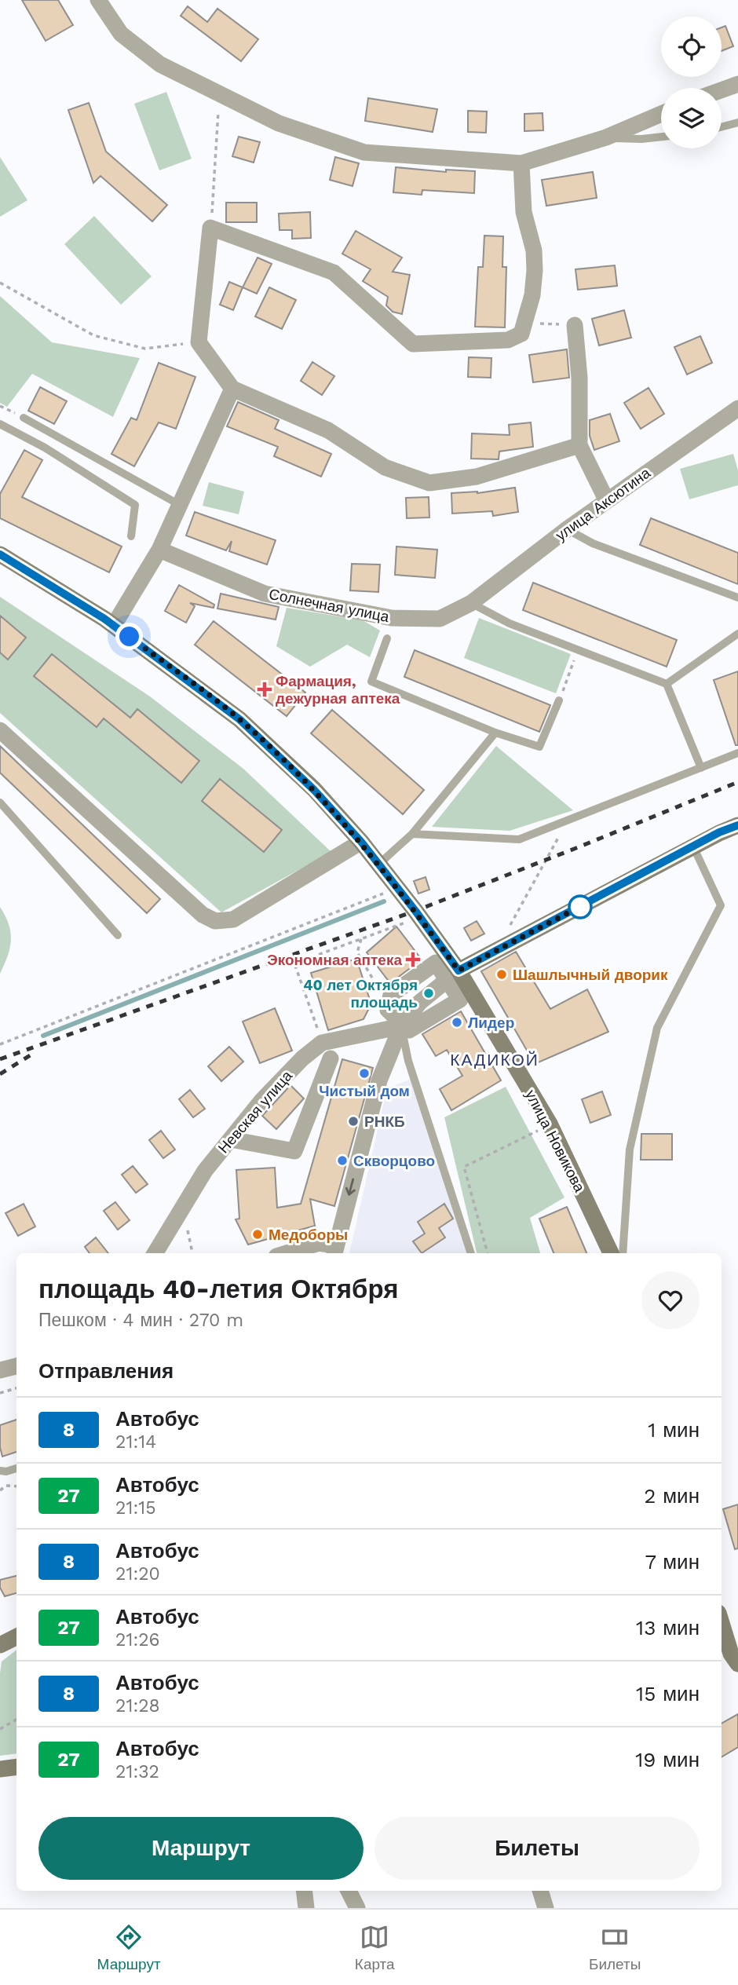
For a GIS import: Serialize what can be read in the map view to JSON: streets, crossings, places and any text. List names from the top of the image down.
{
  "streets": {
    "main road": ["улица Новикова"],
    "street": ["улица Аксютина", "Солнечная улица", "Невская улица"]
  },
  "crossings": [
    ["улица Аксютина", "Солнечная улица"]
  ],
  "districts": ["КАДИКОЙ"],
  "places": {
    "health": ["Фармация, дежурная аптека", "Экономная аптека"],
    "other": [
      "Шашлычный дворик",
      "40 лет Октября площадь",
      "Лидер",
      "Чистый дом",
      "РНКБ",
      "Скворцово",
      "Медоборы"
    ]
  },
  "lines": ["bus line 8"],
  "page": {
    "heading": [
      ["площадь 40-летия Октября", "Пешком · 4 мин · 270 m"],
      "Отправления"
    ],
    "list": [
      {
        "mark": "8",
        "name": "Автобус",
        "note": "21:14",
        "value": "1 мин"
      },
      {
        "mark": "27",
        "name": "Автобус",
        "note": "21:15",
        "value": "2 мин"
      },
      {
        "mark": "8",
        "name": "Автобус",
        "note": "21:20",
        "value": "7 мин"
      },
      {
        "mark": "27",
        "name": "Автобус",
        "note": "21:26",
        "value": "13 мин"
      },
      {
        "mark": "8",
        "name": "Автобус",
        "note": "21:28",
        "value": "15 мин"
      },
      {
        "mark": "27",
        "name": "Автобус",
        "note": "21:32",
        "value": "19 мин"
      }
    ],
    "buttons": ["Маршрут", "Билеты"],
    "tabs": ["Маршрут", "Карта", "Билеты"]
  }
}
